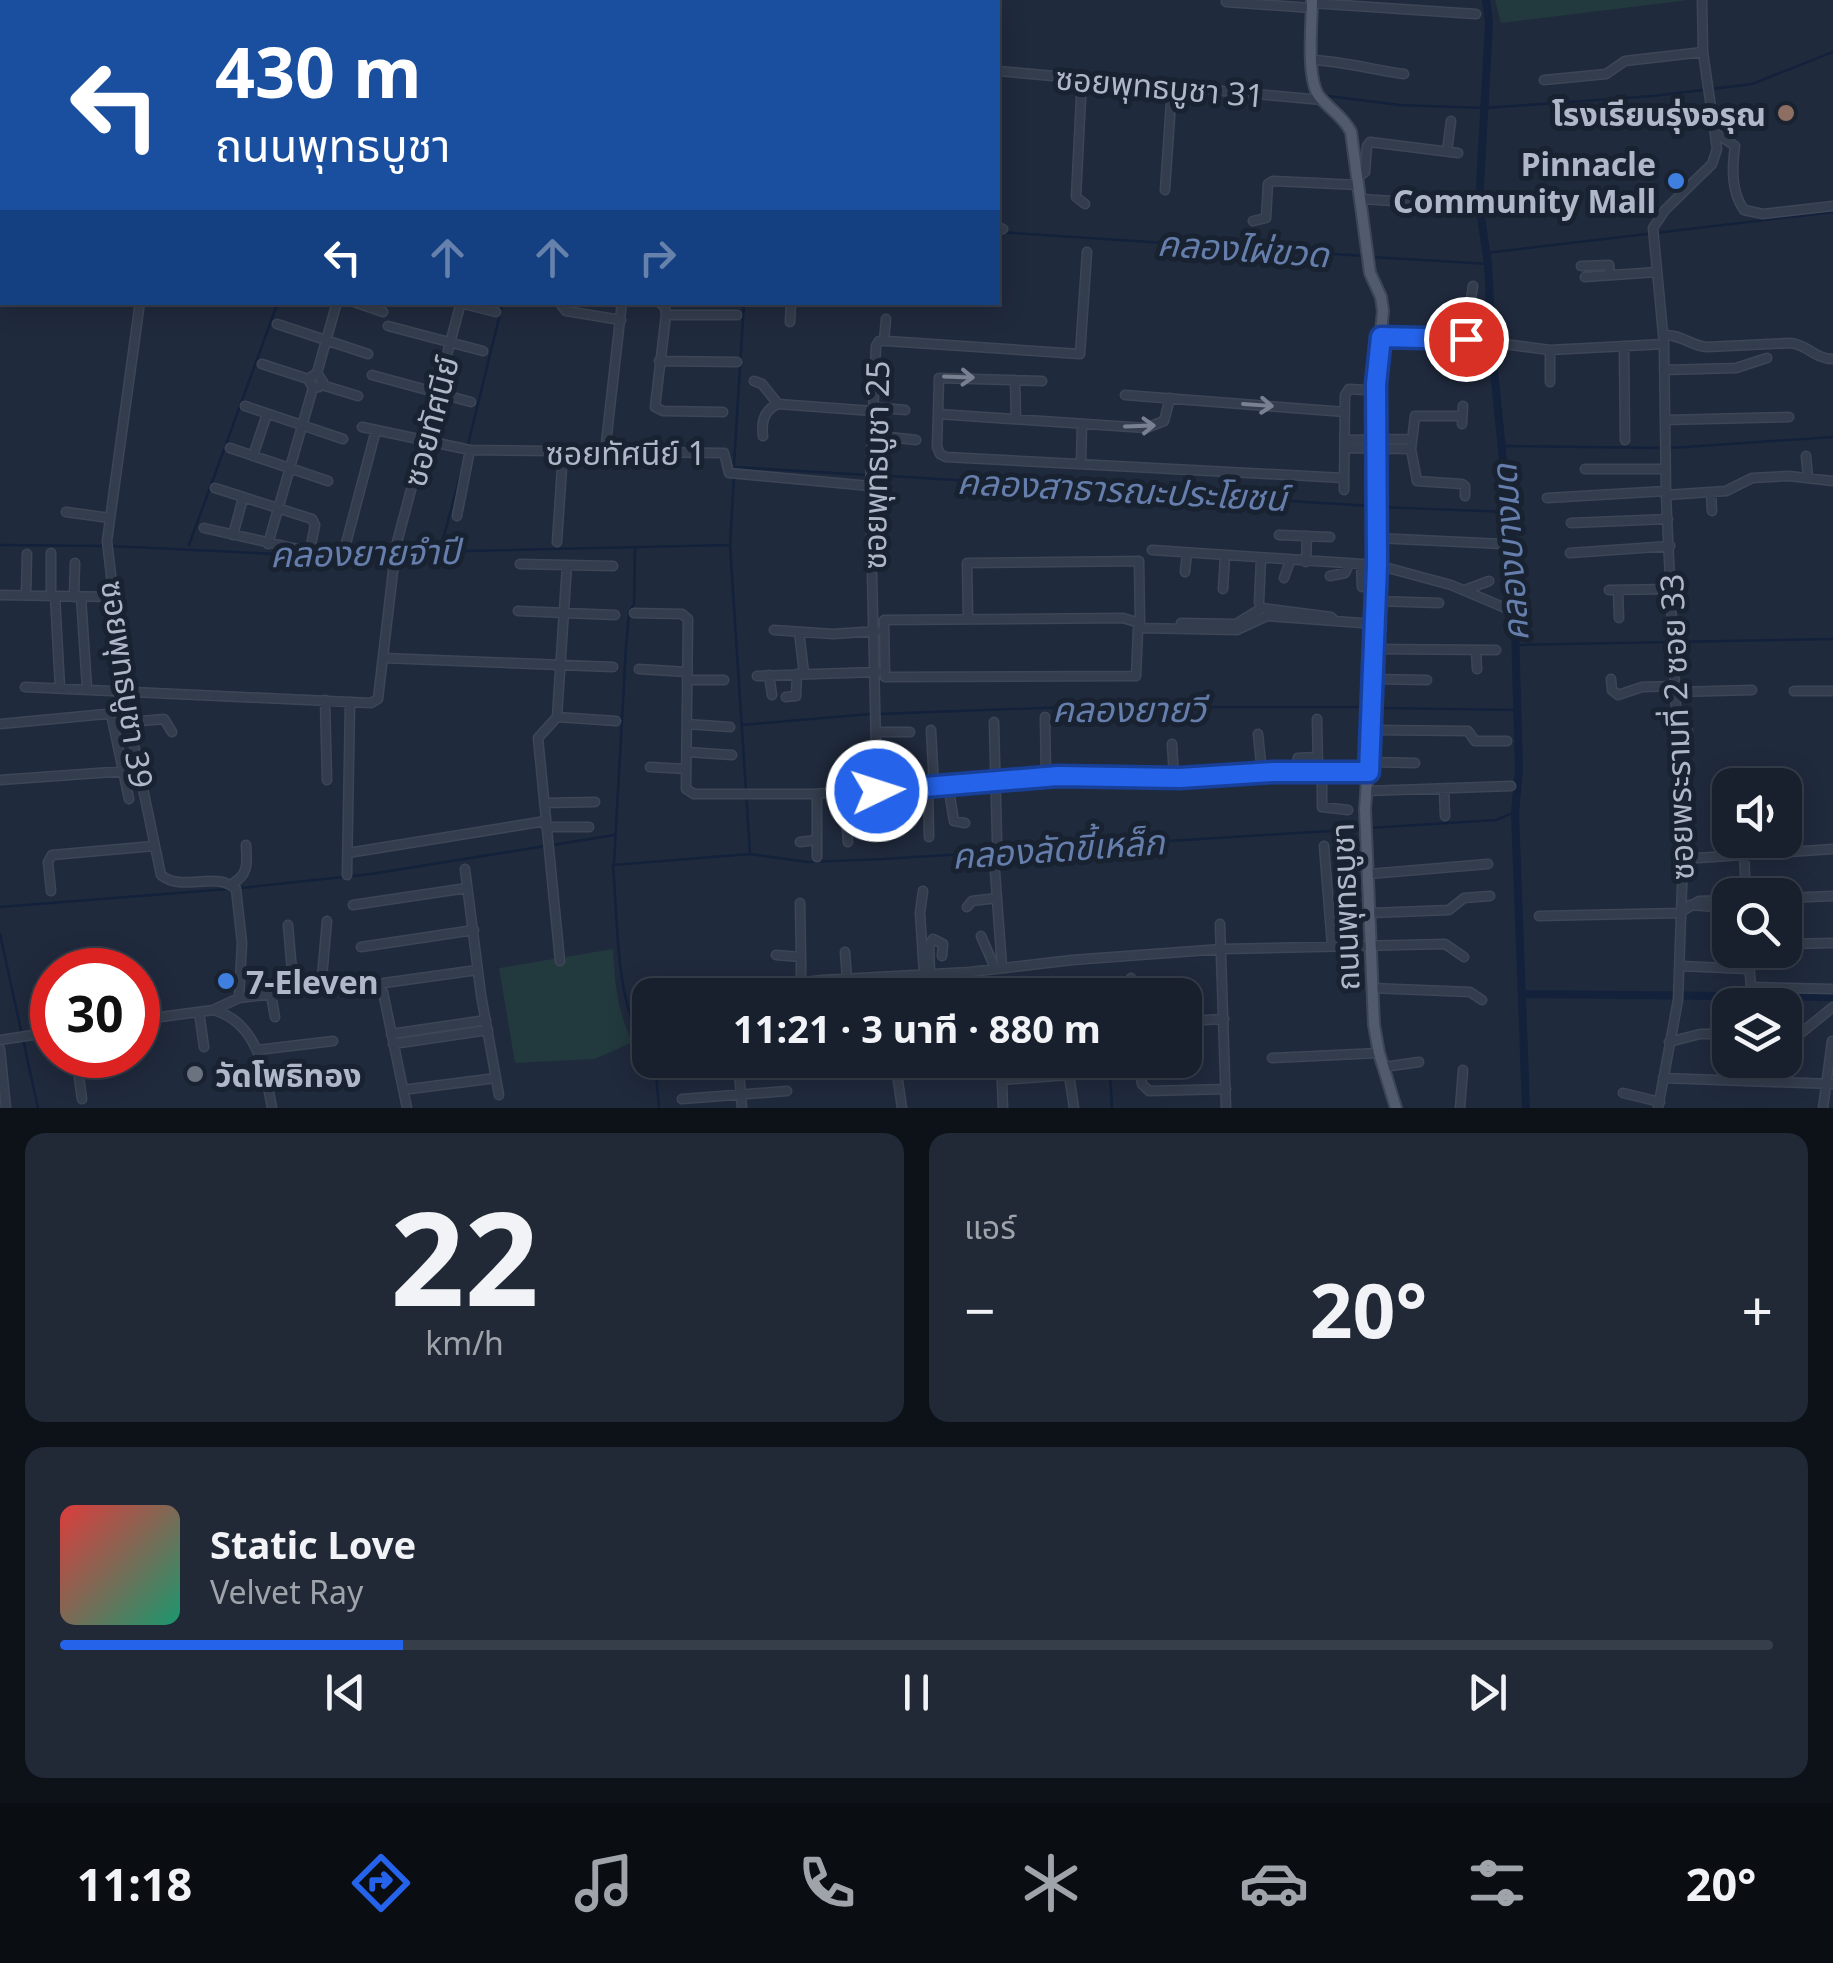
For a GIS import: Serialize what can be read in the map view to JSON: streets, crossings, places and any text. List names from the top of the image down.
{
  "streets": {
    "main road": ["ถนนพุทธบูชา"],
    "street": [
      "ซอยพุทธบูชา 31",
      "ซอยทัศนีย์",
      "ซอยทัศนีย์ 1",
      "ซอยพุทธบูชา 25",
      "ซอยพุทธบูชา 39",
      "ซอยพระรามที่ 2 ซอย 33"
    ]
  },
  "crossings": [
    ["ซอยพุทธบูชา 31", "ถนนพุทธบูชา"],
    ["ซอยทัศนีย์", "ซอยทัศนีย์ 1"],
    ["ซอยทัศนีย์ 1", "ซอยพุทธบูชา 25"]
  ],
  "water": [
    "คลองไผ่ขวด",
    "คลองสาธารณะประโยชน์",
    "คลองยายจำปี",
    "คลองบางมด",
    "คลองยายวี",
    "คลองลัดขี้เหล็ก"
  ],
  "places": [
    "โรงเรียนรุ่งอรุณ",
    "Pinnacle Community Mall",
    "7-Eleven",
    "วัดโพธิทอง"
  ],
  "page": {
    "turn": ["430 m", "ถนนพุทธบูชา"],
    "limit": "30",
    "trip": "11:21 · 3 นาที · 880 m",
    "tile": [
      ["22", "km/h"],
      "แอร์"
    ],
    "heat": ["−", "20°", "+"],
    "song": ["Static Love", "Velvet Ray"],
    "tabs": ["11:18", "20°"]
  }
}
